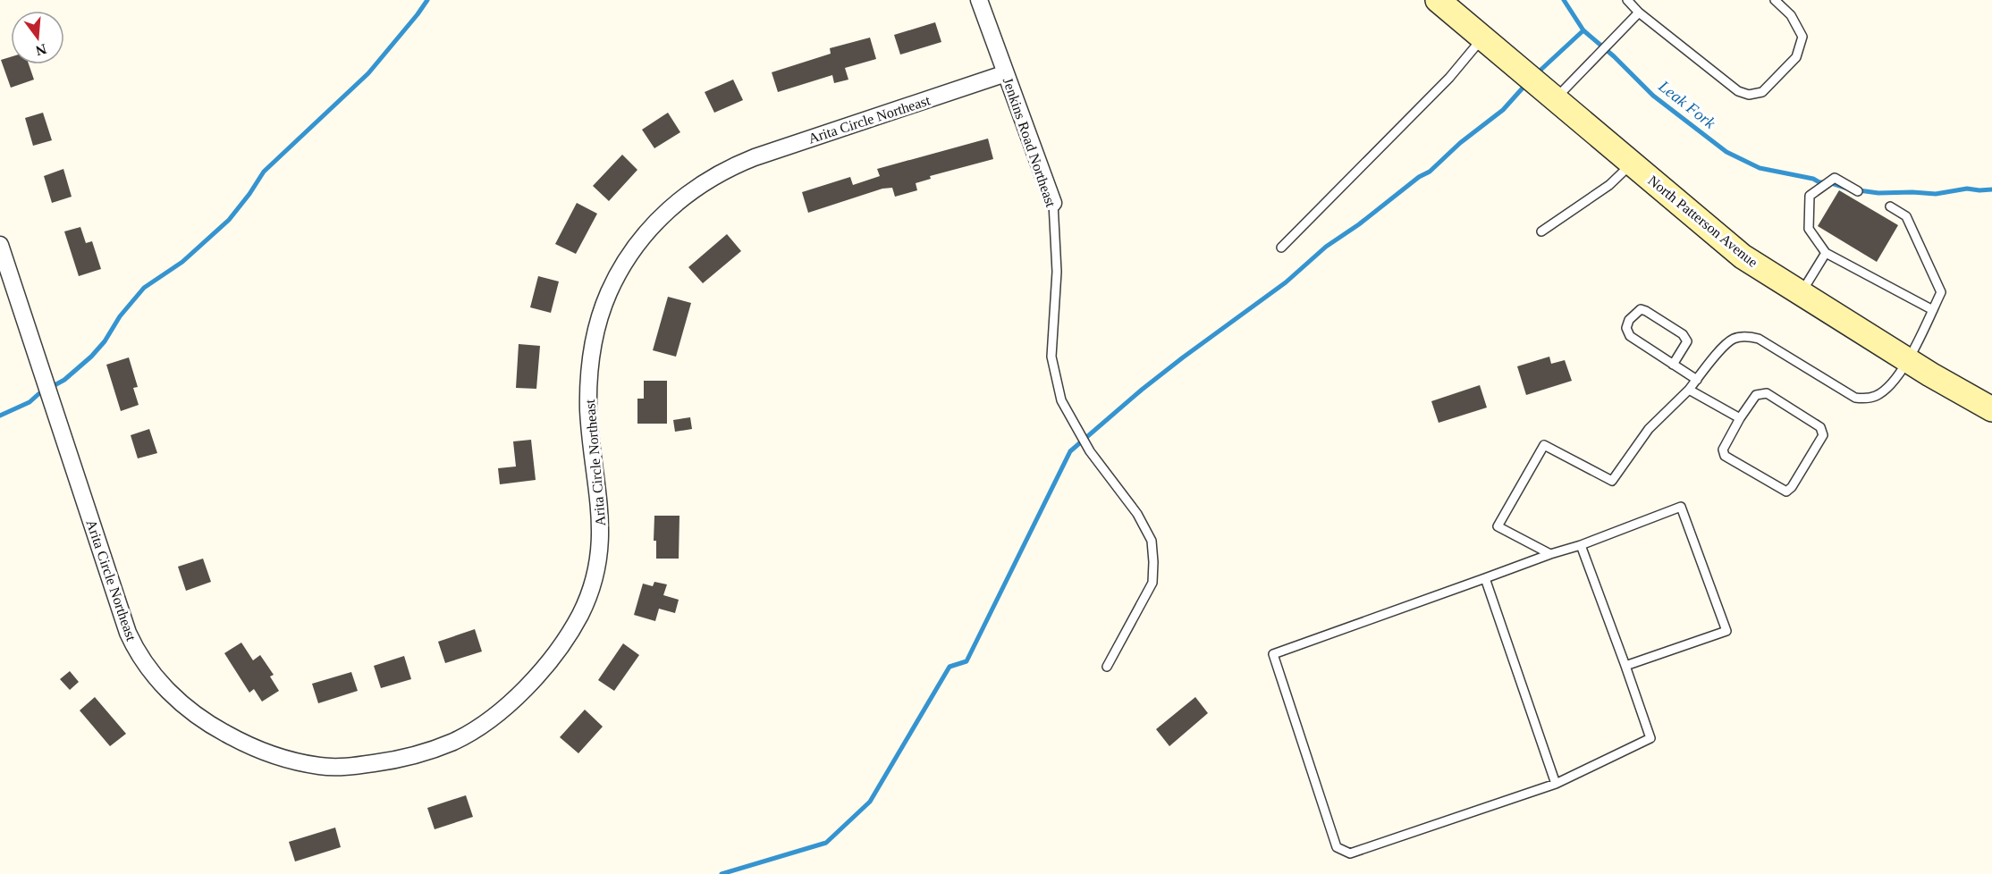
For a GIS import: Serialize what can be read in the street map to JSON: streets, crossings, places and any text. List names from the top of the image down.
{
  "streets": {
    "main road": ["North Patterson Avenue"],
    "street": ["Arita Circle Northeast", "Jenkins Road Northeast"]
  },
  "crossings": [
    ["Arita Circle Northeast", "Jenkins Road Northeast"]
  ],
  "water": ["Leak Fork"],
  "north": "bottom"
}
